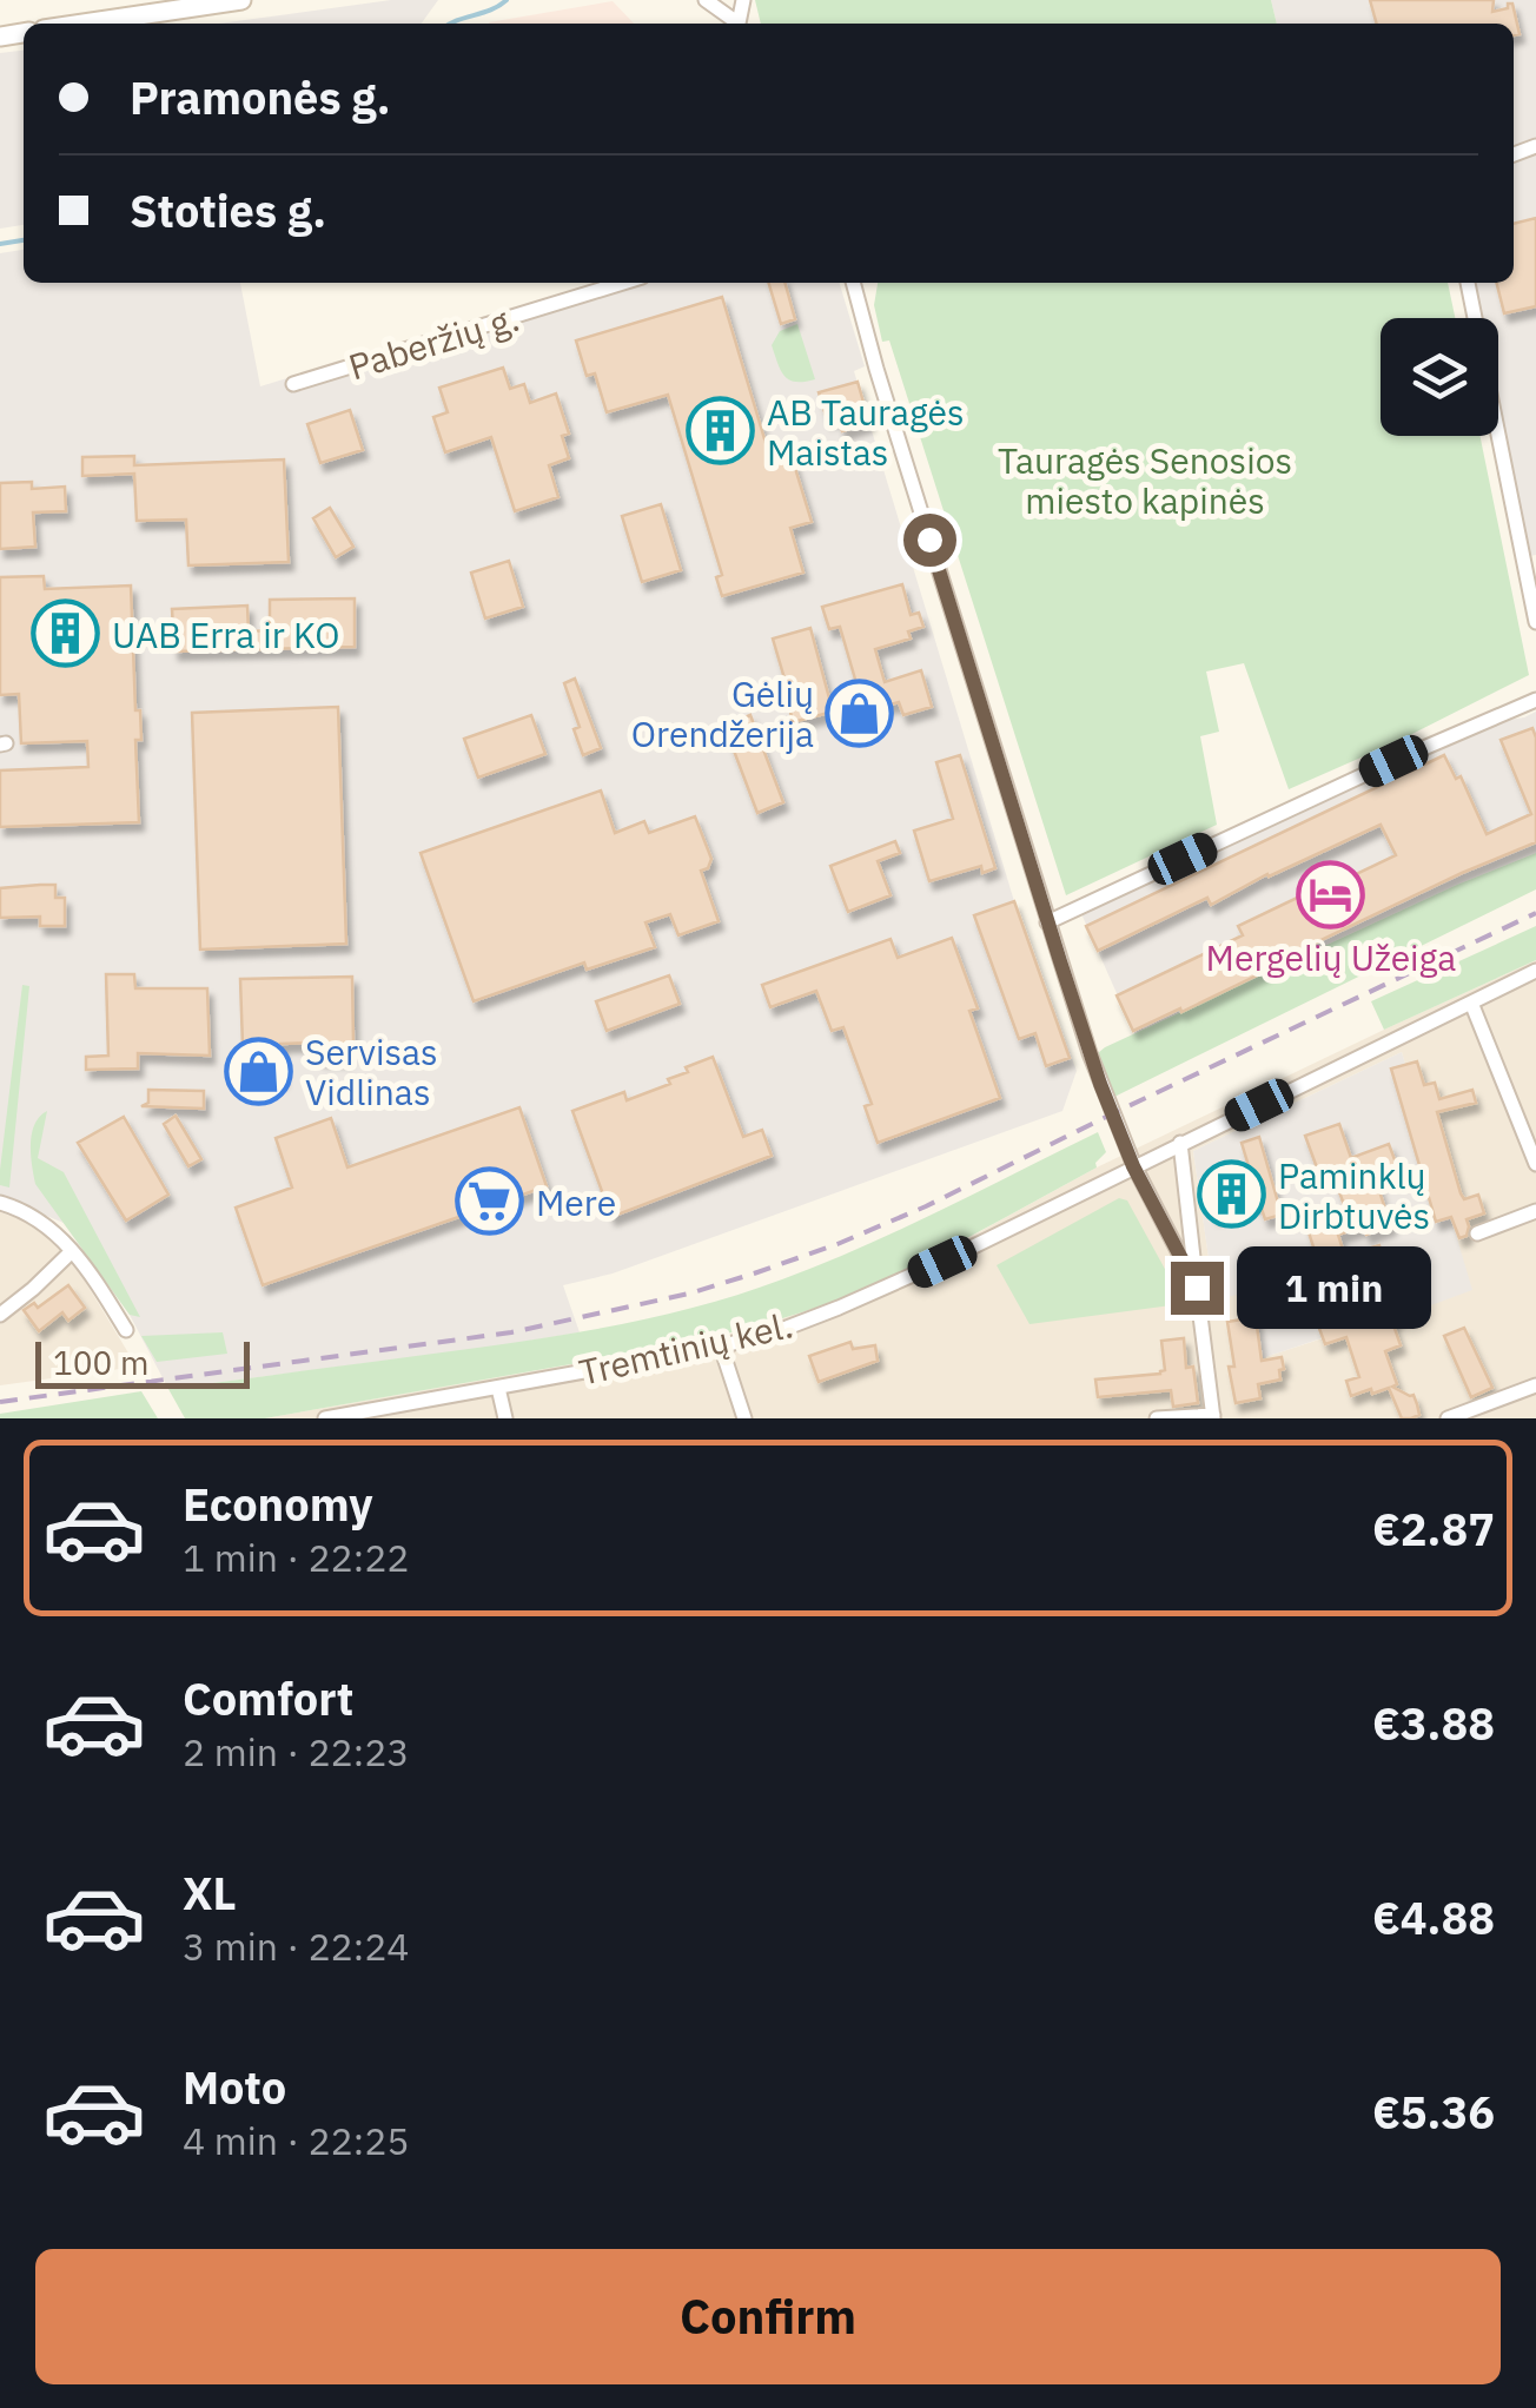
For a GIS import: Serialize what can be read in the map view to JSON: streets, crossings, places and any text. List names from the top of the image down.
{
  "streets": {
    "street": ["Paberžių g.", "Tremtinių kel."]
  },
  "parks": ["Tauragės Senosios miesto kapinės"],
  "places": {
    "building": ["AB Tauragės Maistas", "UAB Erra ir KO", "Paminklų Dirbtuvės"],
    "shop": ["Gėlių Orendžerija", "Servisas Vidlinas"],
    "hotel": ["Mergelių Užeiga"],
    "supermarket": ["Mere"]
  },
  "scale_bar": "100 m",
  "page": {
    "banner": ["Pramonės g.", "Stoties g."],
    "bubble": "1 min",
    "scale": "100 m",
    "list": [
      {
        "name": "Economy",
        "note": "1 min · 22:22",
        "value": "€2.87"
      },
      {
        "name": "Comfort",
        "note": "2 min · 22:23",
        "value": "€3.88"
      },
      {
        "name": "XL",
        "note": "3 min · 22:24",
        "value": "€4.88"
      },
      {
        "name": "Moto",
        "note": "4 min · 22:25",
        "value": "€5.36"
      }
    ],
    "buttons": "Confirm"
  }
}
